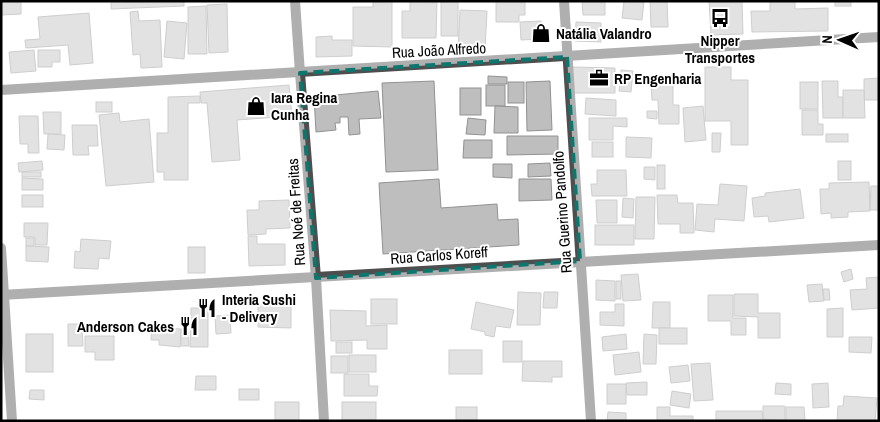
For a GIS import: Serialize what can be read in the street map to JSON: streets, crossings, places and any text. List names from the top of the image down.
{
  "streets": {
    "street": [
      "Rua João Alfredo",
      "Rua Noé de Freitas",
      "Rua Guerino Pandolfo",
      "Rua Carlos Koreff"
    ]
  },
  "crossings": [
    ["Rua João Alfredo", "Rua Noé de Freitas"],
    ["Rua João Alfredo", "Rua Guerino Pandolfo"],
    ["Rua Noé de Freitas", "Rua Carlos Koreff"],
    ["Rua Guerino Pandolfo", "Rua Carlos Koreff"]
  ],
  "places": {
    "bus stop": ["Nipper Transportes"],
    "shop": ["Natália Valandro", "Iara Regina Cunha"],
    "office": ["RP Engenharia"],
    "restaurant": ["Interia Sushi - Delivery", "Anderson Cakes"]
  },
  "north": "left"
}
